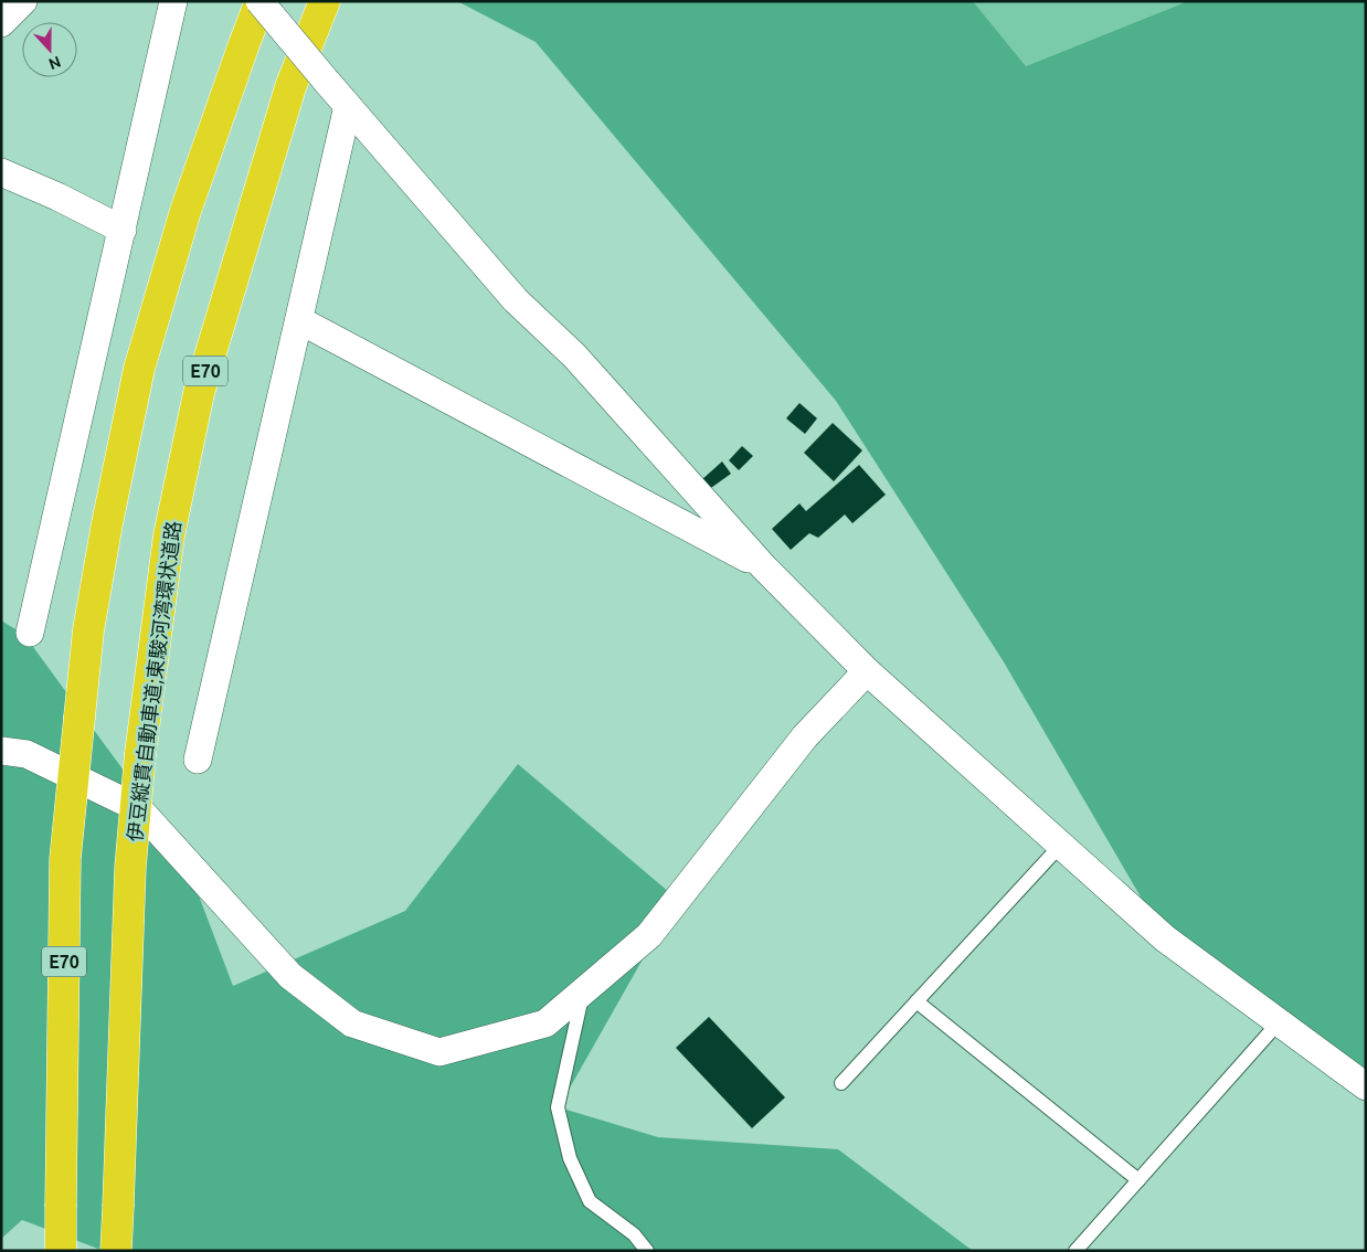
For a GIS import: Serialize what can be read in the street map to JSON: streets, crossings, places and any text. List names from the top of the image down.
{
  "streets": {
    "highway": ["E70", "伊豆縦貫自動車道;東駿河湾環状道路"]
  },
  "north": "bottom"
}
